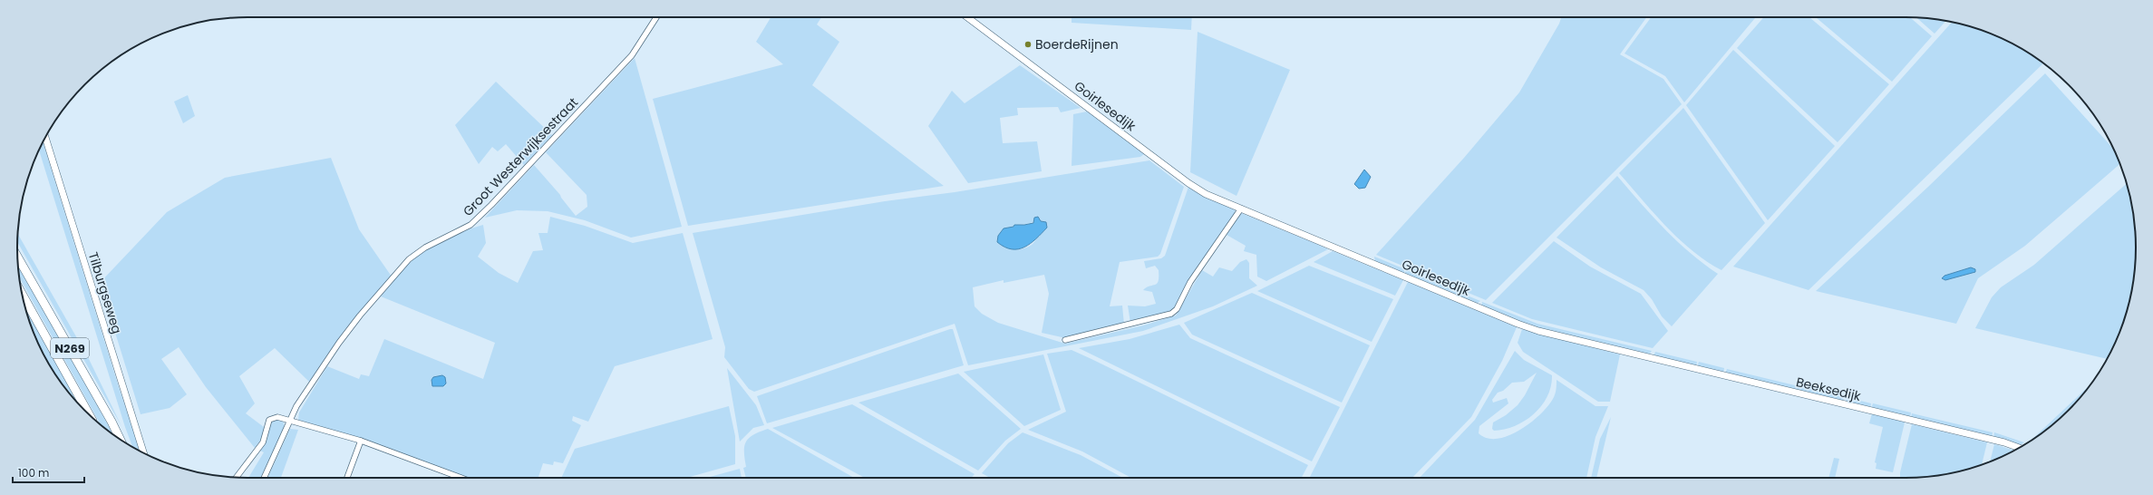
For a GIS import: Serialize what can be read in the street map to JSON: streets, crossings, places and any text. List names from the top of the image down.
{
  "streets": {
    "highway": ["N269"],
    "street": [
      "Goirlesedijk",
      "Groot Westerwijksestraat",
      "Tilburgseweg",
      "Beeksedijk"
    ]
  },
  "crossings": [
    ["Goirlesedijk", "Beeksedijk"]
  ],
  "places": ["BoerdeRijnen"],
  "scale_bar": "100 m"
}
